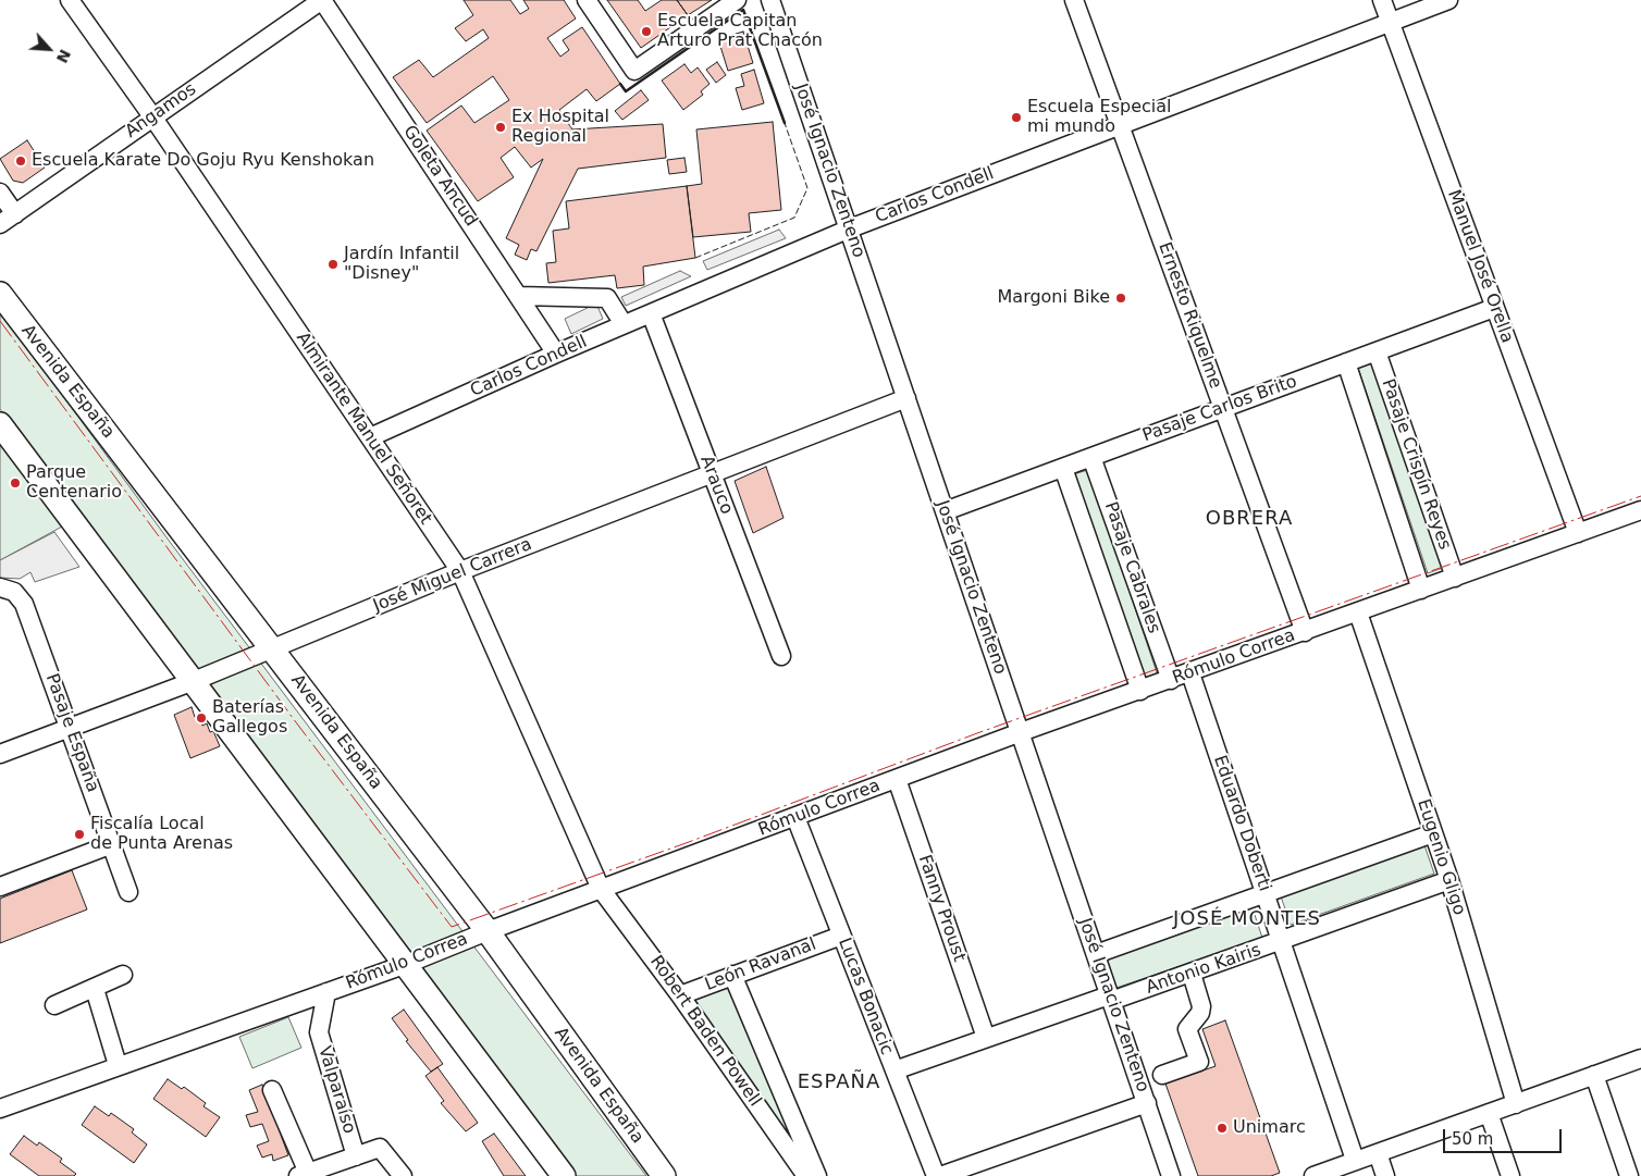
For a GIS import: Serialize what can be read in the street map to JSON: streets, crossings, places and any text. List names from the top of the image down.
{
  "streets": {
    "main road": ["Avenida España"],
    "street": [
      "Angamos",
      "José Ignacio Zenteno",
      "Goleta Ancud",
      "Carlos Condell",
      "Manuel José Orella",
      "Ernesto Riquelme",
      "Pasaje Carlos Brito",
      "Almirante Manuel Señoret",
      "Pasaje Crispín Reyes",
      "Arauco",
      "Pasaje Cabrales",
      "José Miguel Carrera",
      "Rómulo Correa",
      "Pasaje España",
      "Eduardo Doberti",
      "Eugenio Gligo",
      "Fanny Proust",
      "León Ravanal",
      "Antonio Kairis",
      "Lucas Bonacic",
      "Robert Baden Powell",
      "Valparaíso"
    ]
  },
  "crossings": [
    ["Angamos", "Goleta Ancud"],
    ["Angamos", "Almirante Manuel Señoret"],
    ["José Ignacio Zenteno", "Carlos Condell"],
    ["José Ignacio Zenteno", "Pasaje Carlos Brito"],
    ["José Ignacio Zenteno", "José Miguel Carrera"],
    ["José Ignacio Zenteno", "Rómulo Correa"],
    ["José Ignacio Zenteno", "Antonio Kairis"],
    ["Goleta Ancud", "Carlos Condell"],
    ["Carlos Condell", "Manuel José Orella"],
    ["Carlos Condell", "Ernesto Riquelme"],
    ["Carlos Condell", "Almirante Manuel Señoret"],
    ["Carlos Condell", "Arauco"],
    ["Manuel José Orella", "Pasaje Carlos Brito"],
    ["Manuel José Orella", "Rómulo Correa"],
    ["Ernesto Riquelme", "Pasaje Carlos Brito"],
    ["Ernesto Riquelme", "Rómulo Correa"],
    ["Avenida España", "José Miguel Carrera"],
    ["Avenida España", "Rómulo Correa"],
    ["Pasaje Carlos Brito", "Pasaje Crispín Reyes"],
    ["Pasaje Carlos Brito", "Pasaje Cabrales"],
    ["Almirante Manuel Señoret", "José Miguel Carrera"],
    ["Almirante Manuel Señoret", "Rómulo Correa"],
    ["Almirante Manuel Señoret", "Robert Baden Powell"],
    ["Pasaje Crispín Reyes", "Rómulo Correa"],
    ["Arauco", "José Miguel Carrera"],
    ["Pasaje Cabrales", "Rómulo Correa"],
    ["José Miguel Carrera", "Pasaje España"],
    ["Rómulo Correa", "Eduardo Doberti"],
    ["Rómulo Correa", "Eugenio Gligo"],
    ["Rómulo Correa", "Fanny Proust"],
    ["Rómulo Correa", "Lucas Bonacic"],
    ["Rómulo Correa", "Robert Baden Powell"],
    ["Rómulo Correa", "Valparaíso"],
    ["Eduardo Doberti", "Antonio Kairis"],
    ["Eugenio Gligo", "Antonio Kairis"],
    ["Fanny Proust", "Antonio Kairis"],
    ["León Ravanal", "Lucas Bonacic"],
    ["León Ravanal", "Robert Baden Powell"],
    ["Antonio Kairis", "Lucas Bonacic"]
  ],
  "districts": ["OBRERA", "JOSÉ MONTES", "ESPAÑA"],
  "places": [
    "Escuela Capitan Arturo Prat Chacón",
    "Escuela Especial mi mundo",
    "Ex Hospital Regional",
    "Escuela Karate Do Goju Ryu Kenshokan",
    "Jardín Infantil \"Disney\"",
    "Margoni Bike",
    "Parque Centenario",
    "Baterías Gallegos",
    "Fiscalía Local de Punta Arenas",
    "Unimarc"
  ],
  "scale_bar": "50 m",
  "north": "bottom right"
}
